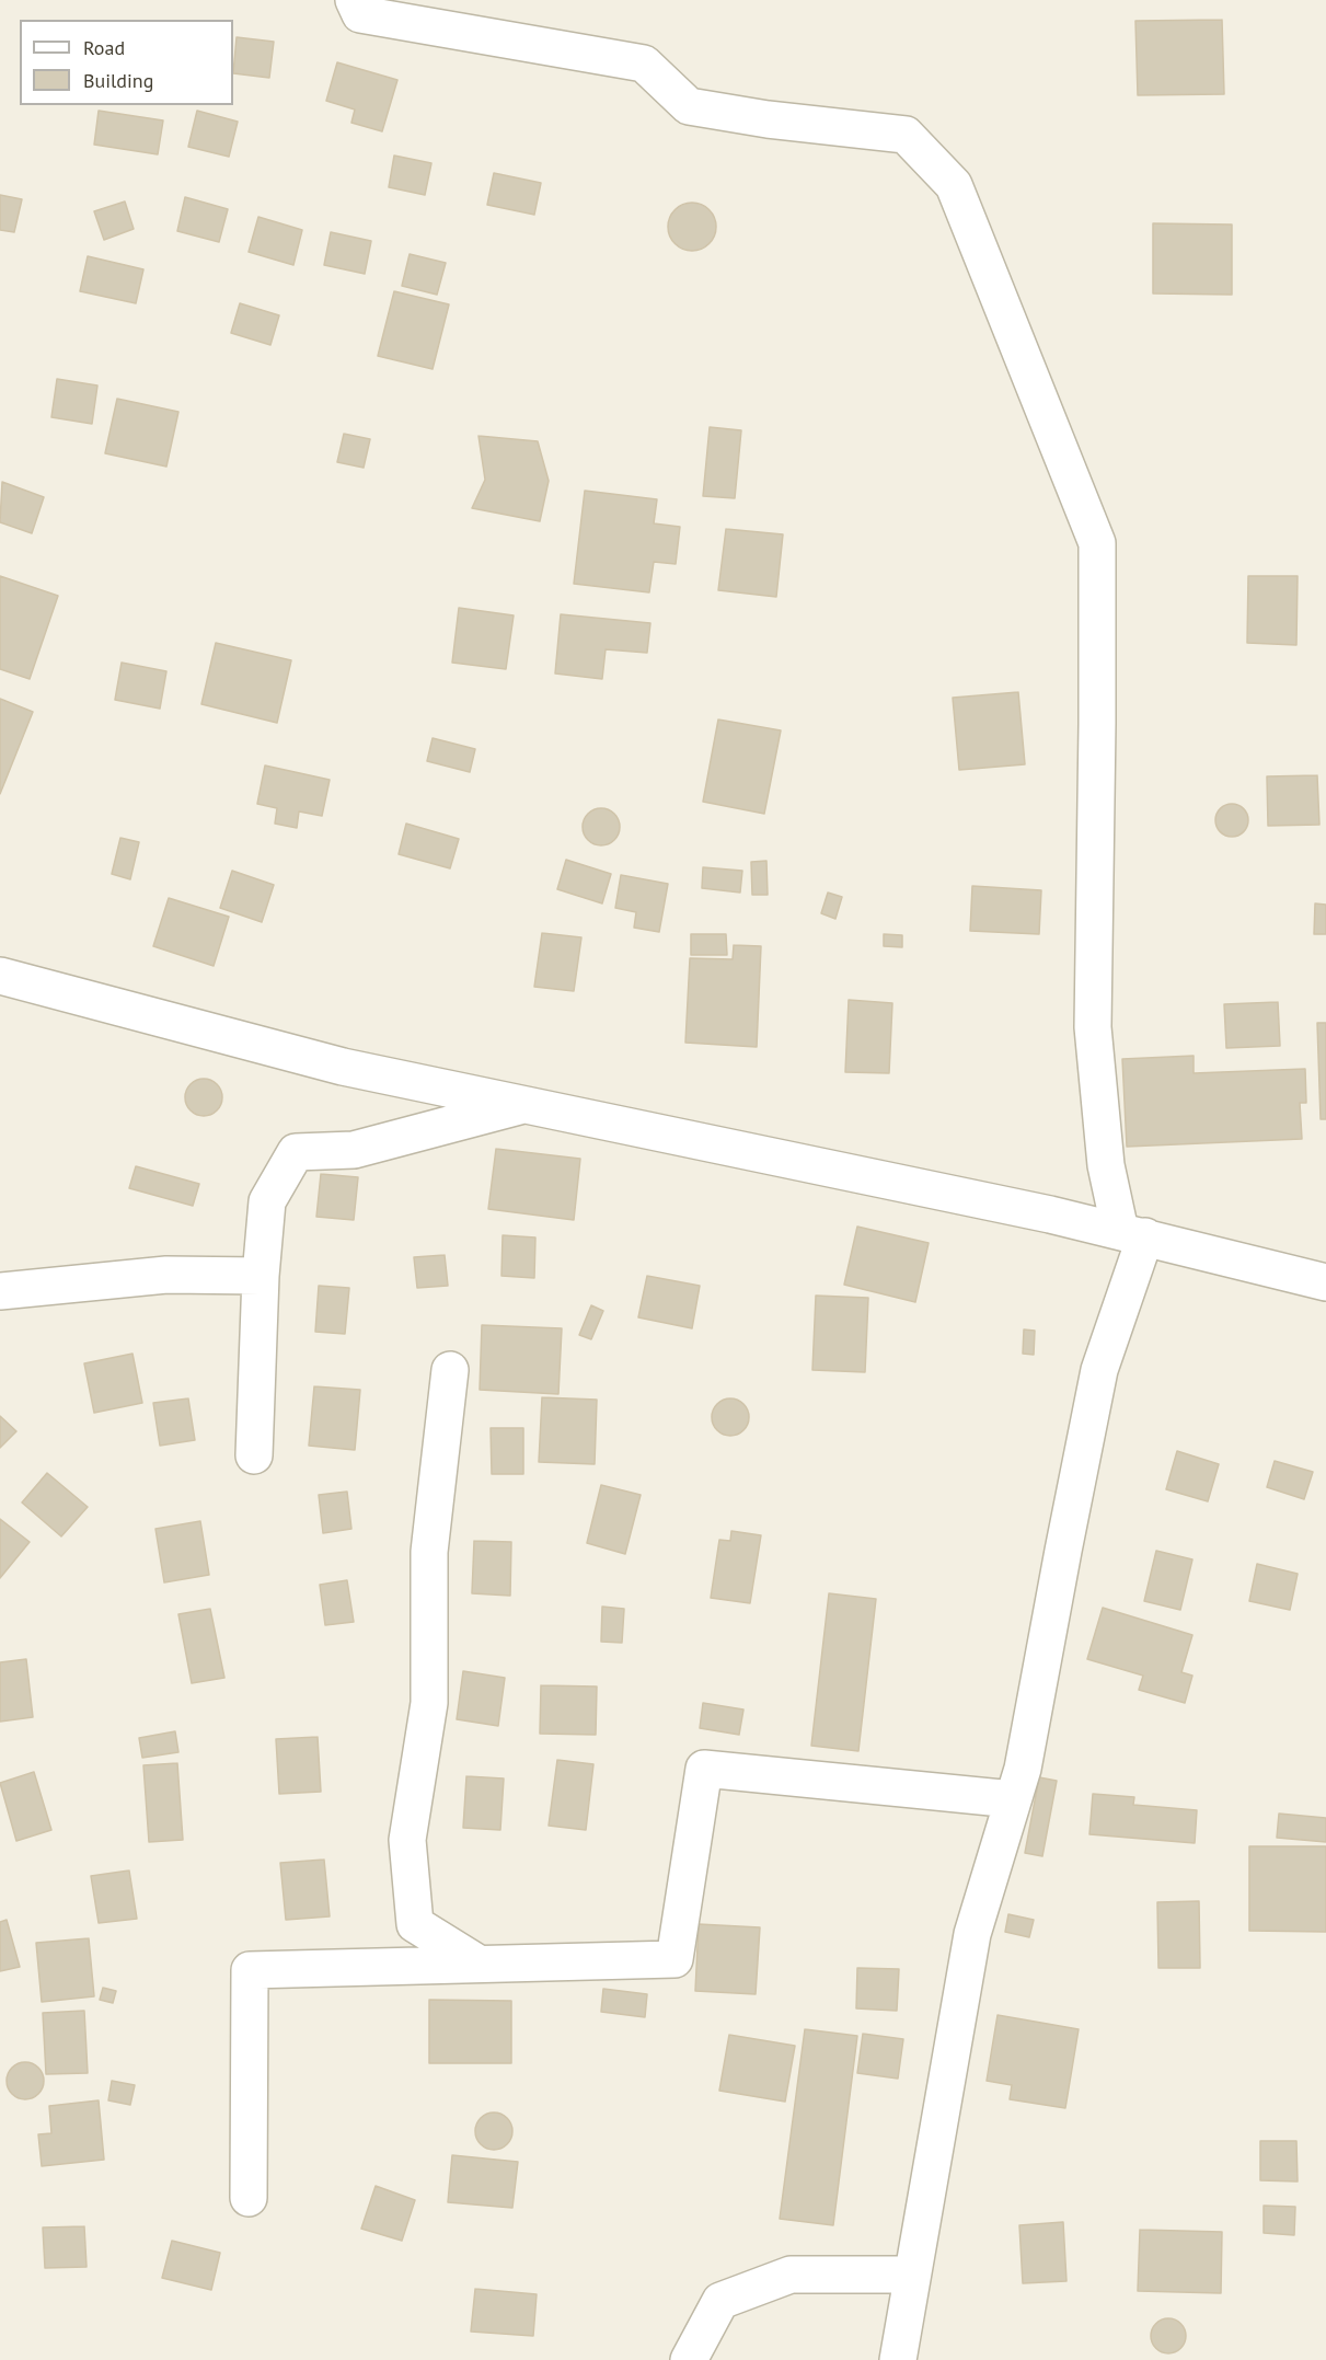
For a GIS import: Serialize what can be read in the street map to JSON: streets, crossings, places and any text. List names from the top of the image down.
{
  "legend": ["Road", "Building"]
}
